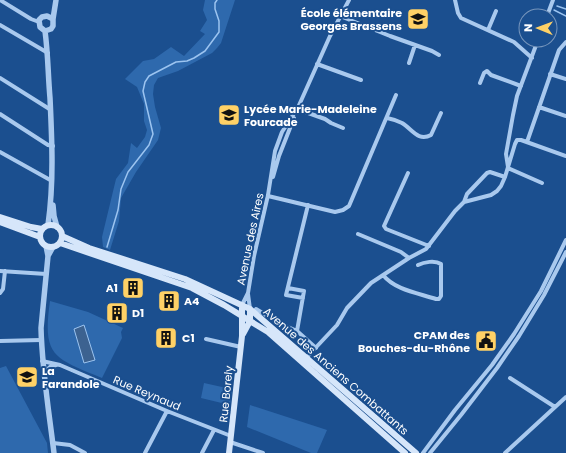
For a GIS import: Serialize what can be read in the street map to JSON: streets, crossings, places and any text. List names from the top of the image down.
{
  "streets": {
    "main road": ["Avenue des Anciens Combattants", "Rue Borely"],
    "street": ["Avenue des Aires", "Rue Reynaud"]
  },
  "crossings": [
    ["Avenue des Aires", "Avenue des Anciens Combattants"],
    ["Avenue des Aires", "Rue Borely"],
    ["Avenue des Anciens Combattants", "Rue Borely"],
    ["Rue Reynaud", "Rue Borely"]
  ],
  "places": {
    "school or university": ["École élémentaire Georges Brassens", "Lycée Marie-Madeleine Fourcade", "La Farandole"],
    "building": [
      "A1",
      "A4",
      "D1",
      "C1"
    ],
    "public building": ["CPAM des Bouches-du-Rhône"]
  },
  "north": "left"
}
